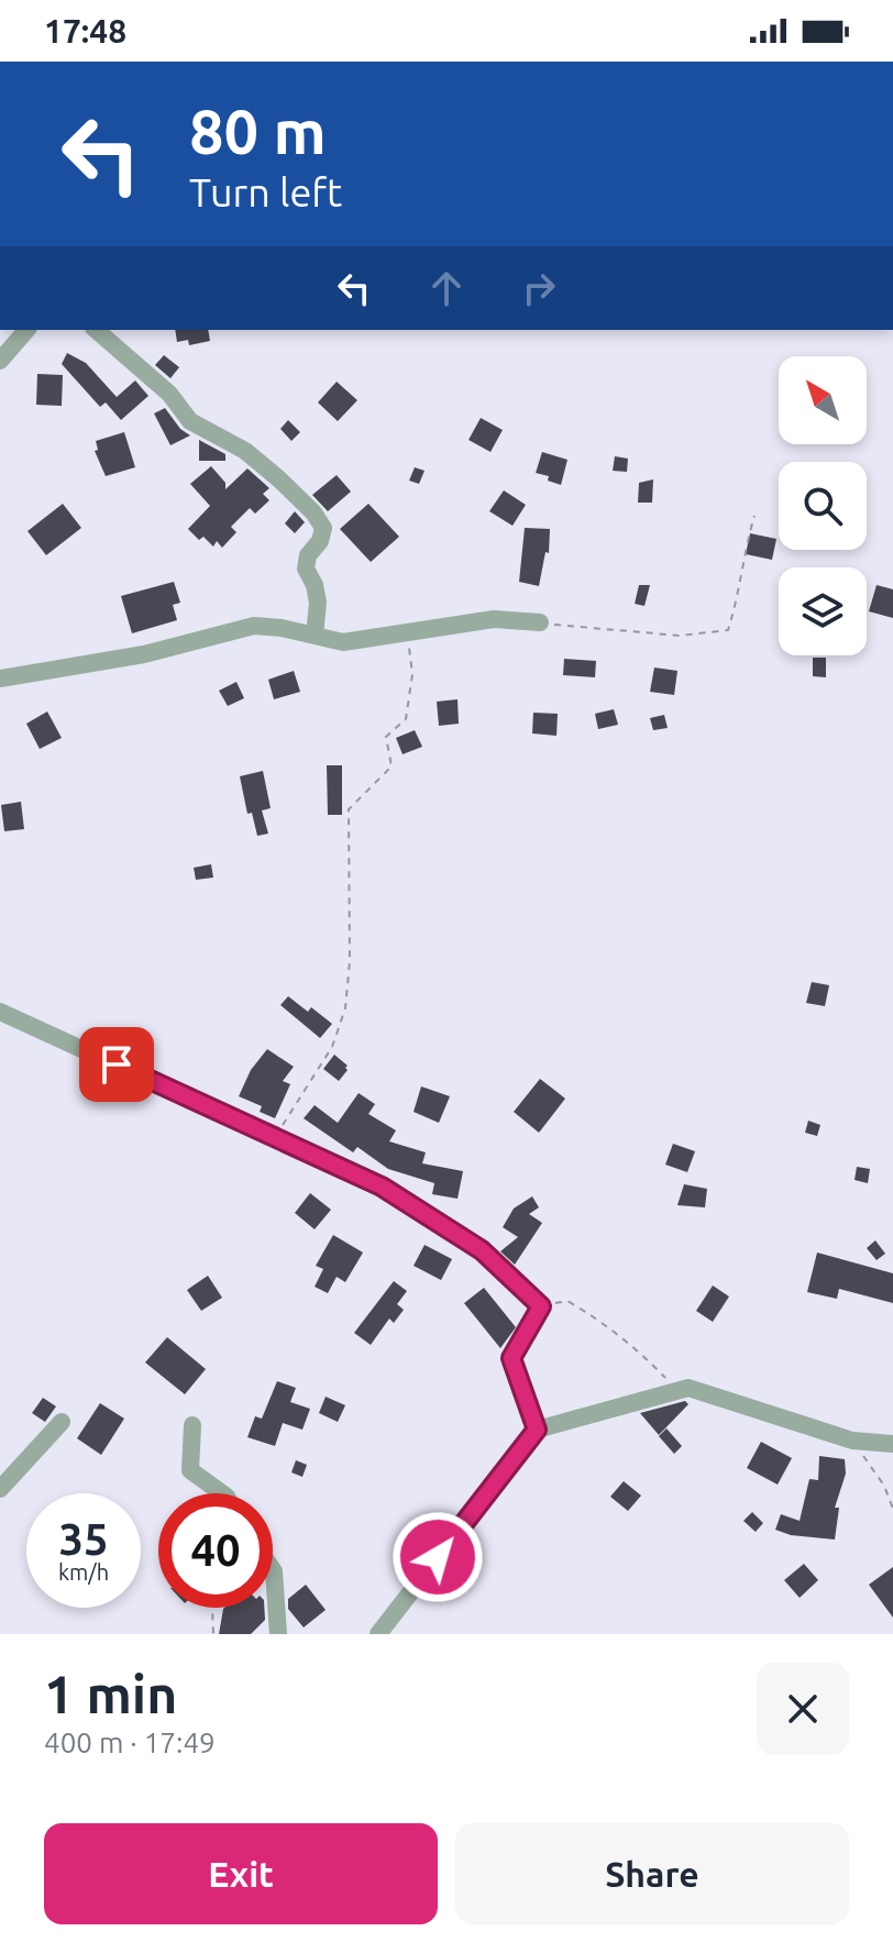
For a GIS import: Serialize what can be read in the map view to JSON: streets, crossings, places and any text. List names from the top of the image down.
{
  "north": "top left",
  "page": {
    "status": "17:48",
    "turn": ["80 m", "Turn left"],
    "speed": "35 km/h",
    "limit": "40",
    "heading": ["1 min", "400 m · 17:49"],
    "buttons": ["Exit", "Share"]
  }
}
